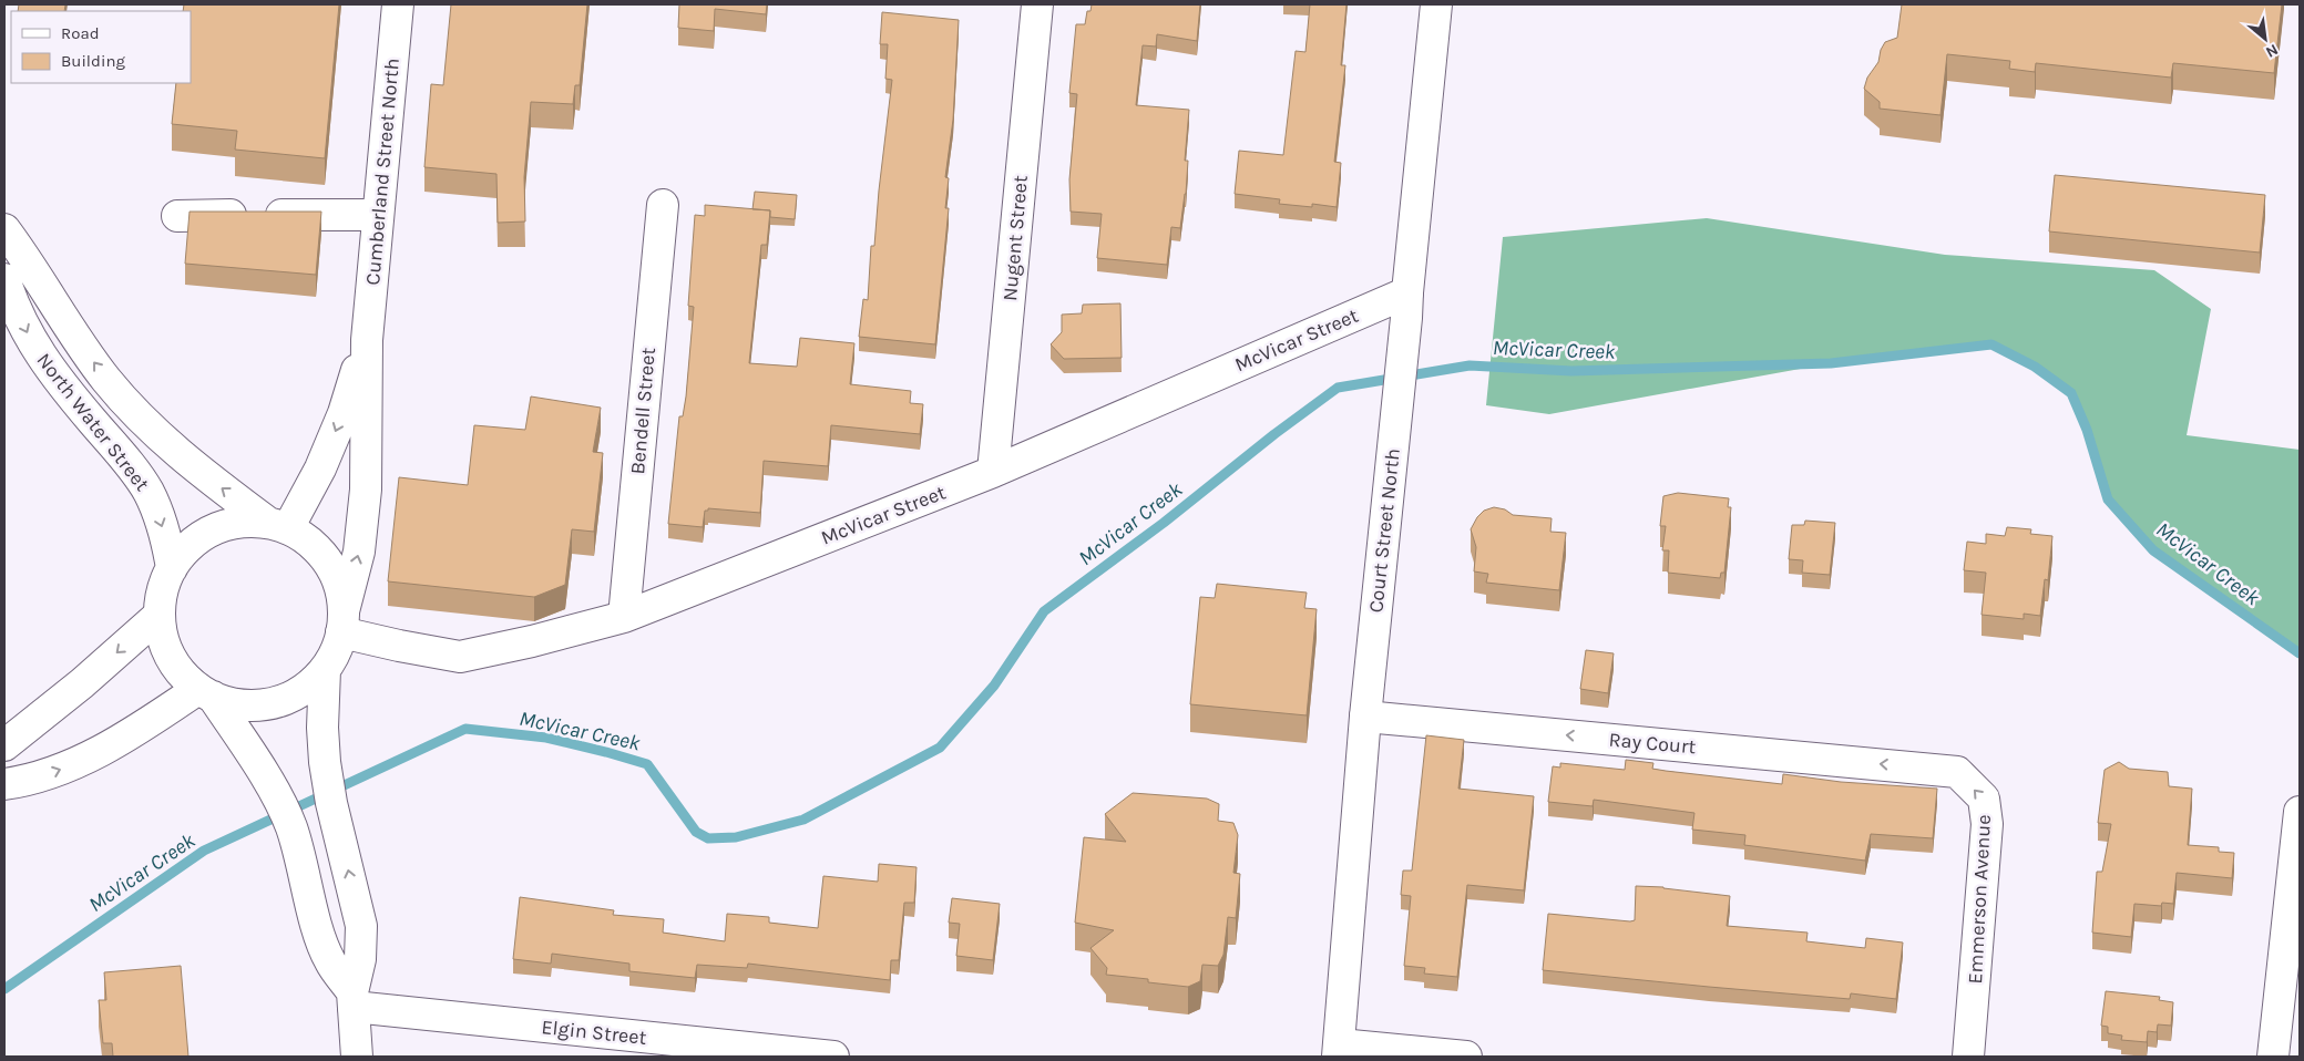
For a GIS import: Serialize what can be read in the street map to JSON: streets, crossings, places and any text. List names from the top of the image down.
{
  "streets": {
    "street": [
      "Cumberland Street North",
      "Nugent Street",
      "McVicar Street",
      "Bendell Street",
      "North Water Street",
      "Court Street North",
      "Ray Court",
      "Emmerson Avenue",
      "Elgin Street"
    ]
  },
  "crossings": [
    ["Cumberland Street North", "McVicar Street"],
    ["Cumberland Street North", "North Water Street"],
    ["Nugent Street", "McVicar Street"],
    ["McVicar Street", "Bendell Street"],
    ["McVicar Street", "North Water Street"],
    ["McVicar Street", "Court Street North"],
    ["Court Street North", "Ray Court"],
    ["Ray Court", "Emmerson Avenue"]
  ],
  "one_way": ["Ray Court", "Emmerson Avenue"],
  "water": ["McVicar Creek"],
  "legend": ["Road", "Building"],
  "north": "bottom right"
}
